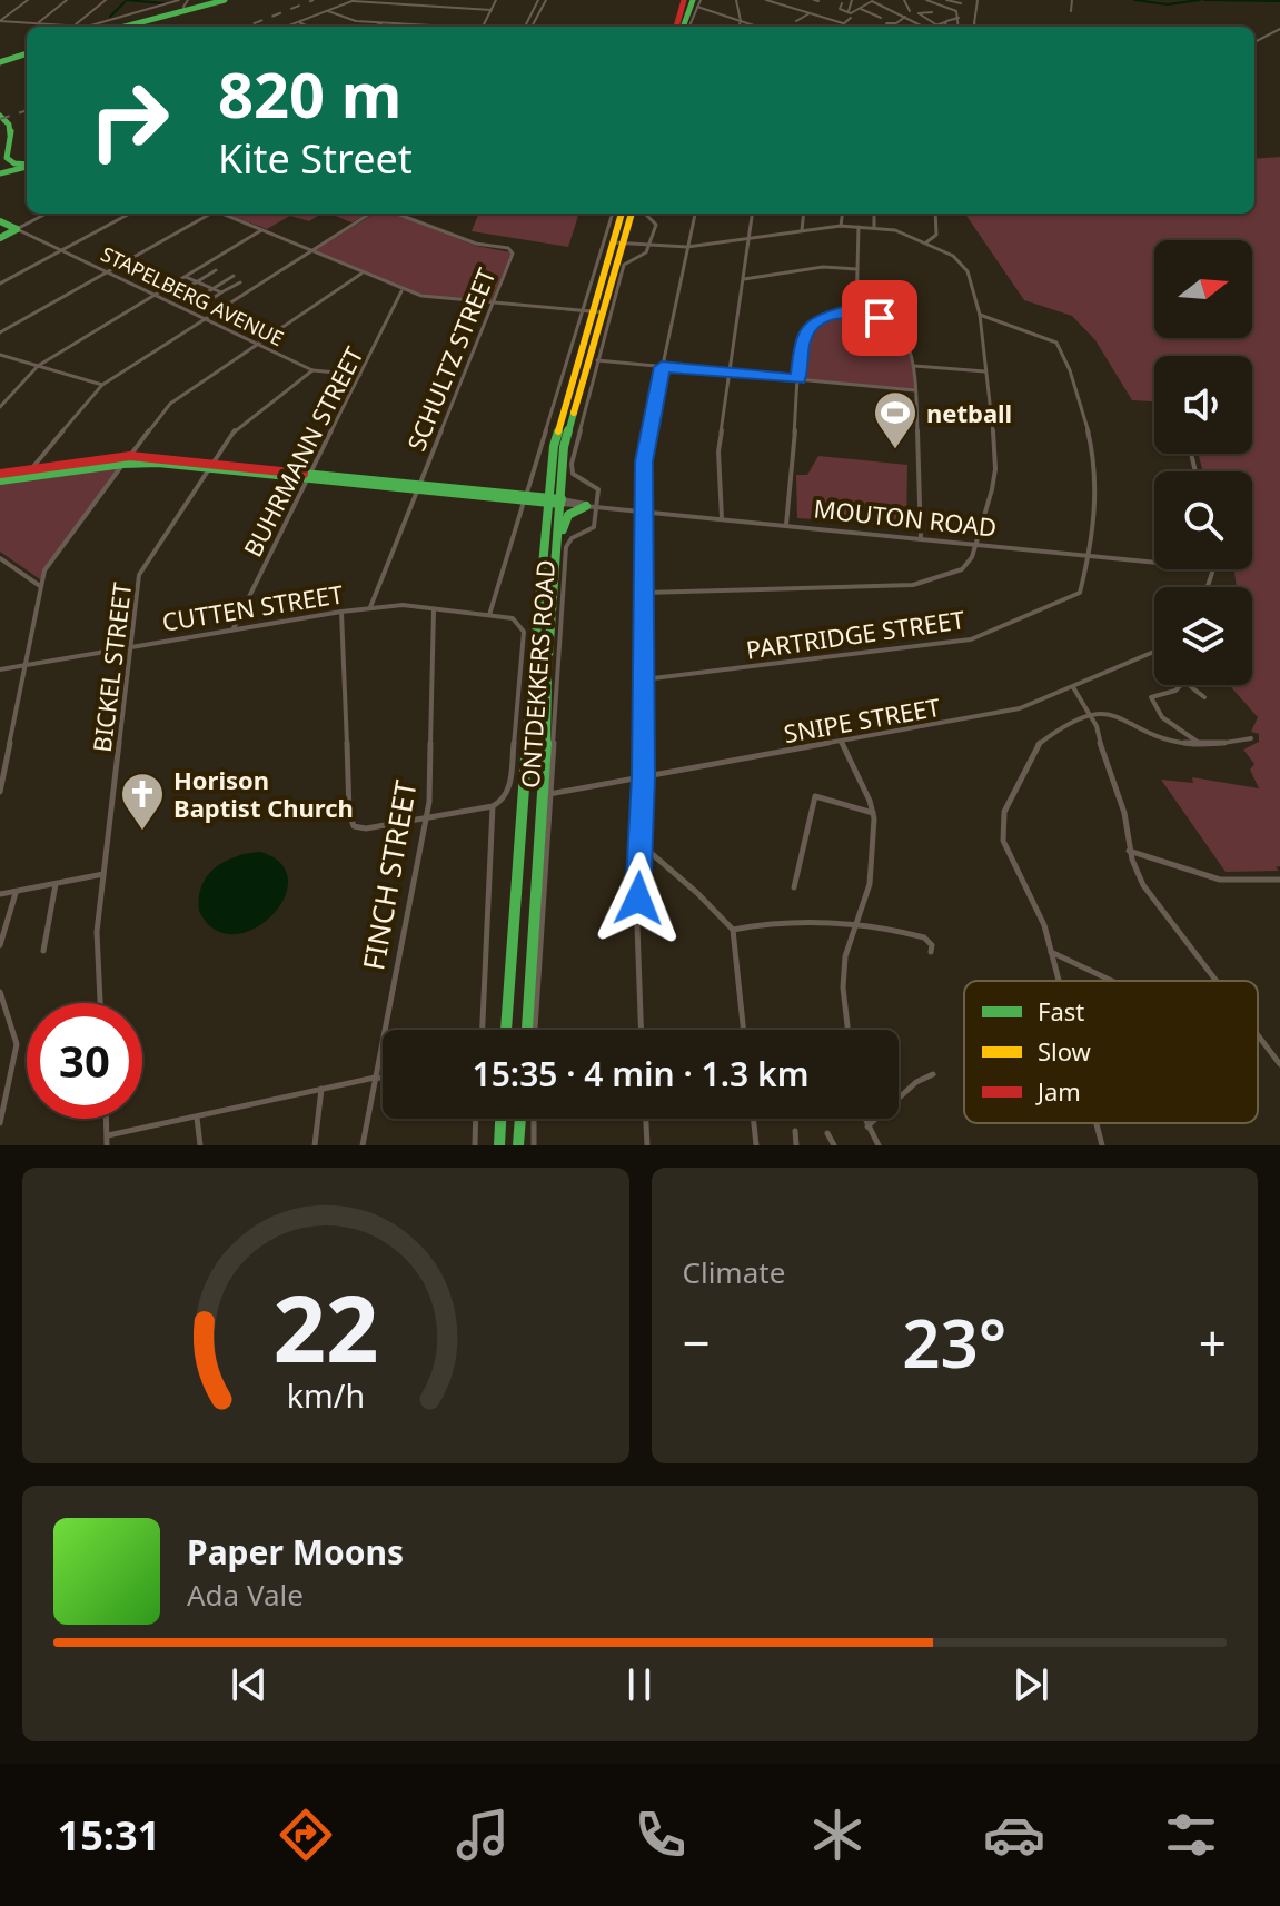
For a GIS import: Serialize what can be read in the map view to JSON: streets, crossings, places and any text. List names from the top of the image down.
{
  "streets": {
    "main road": ["MOUTON ROAD", "ONTDEKKERS ROAD"],
    "street": [
      "STAPELBERG AVENUE",
      "SCHULTZ STREET",
      "BUHRMANN STREET",
      "CUTTEN STREET",
      "PARTRIDGE STREET",
      "BICKEL STREET",
      "SNIPE STREET",
      "FINCH STREET"
    ]
  },
  "crossings": [
    ["STAPELBERG AVENUE", "BUHRMANN STREET"],
    ["STAPELBERG AVENUE", "BICKEL STREET"],
    ["SCHULTZ STREET", "MOUTON ROAD"],
    ["SCHULTZ STREET", "CUTTEN STREET"],
    ["BUHRMANN STREET", "MOUTON ROAD"],
    ["BUHRMANN STREET", "CUTTEN STREET"],
    ["MOUTON ROAD", "PARTRIDGE STREET"],
    ["MOUTON ROAD", "BICKEL STREET"],
    ["MOUTON ROAD", "ONTDEKKERS ROAD"],
    ["CUTTEN STREET", "BICKEL STREET"],
    ["CUTTEN STREET", "ONTDEKKERS ROAD"],
    ["CUTTEN STREET", "FINCH STREET"],
    ["ONTDEKKERS ROAD", "SNIPE STREET"]
  ],
  "places": {
    "sports": ["netball"],
    "church": ["Horison Baptist Church"]
  },
  "legend": ["Fast", "Slow", "Jam"],
  "north": "right",
  "page": {
    "turn": ["820 m", "Kite Street"],
    "limit": "30",
    "trip": "15:35 · 4 min · 1.3 km",
    "tile": "Climate",
    "heat": ["−", "23°", "+"],
    "song": ["Paper Moons", "Ada Vale"],
    "tabs": "15:31",
    "gauge": ["22", "km/h"]
  }
}
